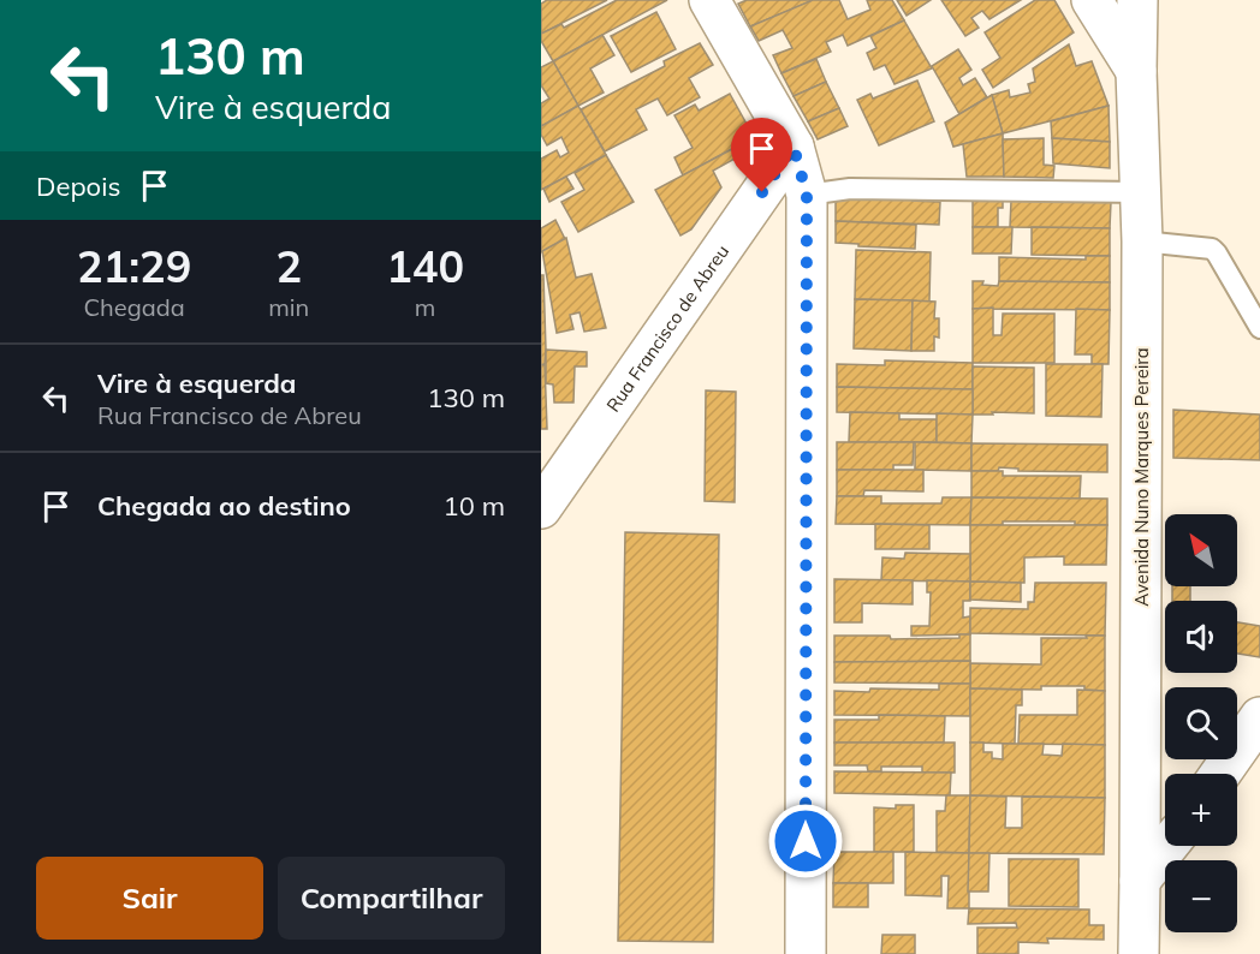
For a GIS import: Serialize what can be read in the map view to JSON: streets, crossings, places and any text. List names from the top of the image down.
{
  "streets": {
    "street": ["Rua Francisco de Abreu", "Avenida Nuno Marques Pereira"]
  },
  "north": "top left",
  "page": {
    "turn": ["130 m", "Vire à esquerda"],
    "then": "Depois",
    "eta": [
      "21:29",
      "Chegada",
      "2",
      "min",
      "140",
      "m"
    ],
    "list": [
      {
        "name": "Vire à esquerda",
        "note": "Rua Francisco de Abreu",
        "value": "130 m"
      },
      {
        "name": "Chegada ao destino",
        "value": "10 m"
      }
    ],
    "map_buttons": ["+", "−"],
    "buttons": ["Sair", "Compartilhar"]
  }
}
